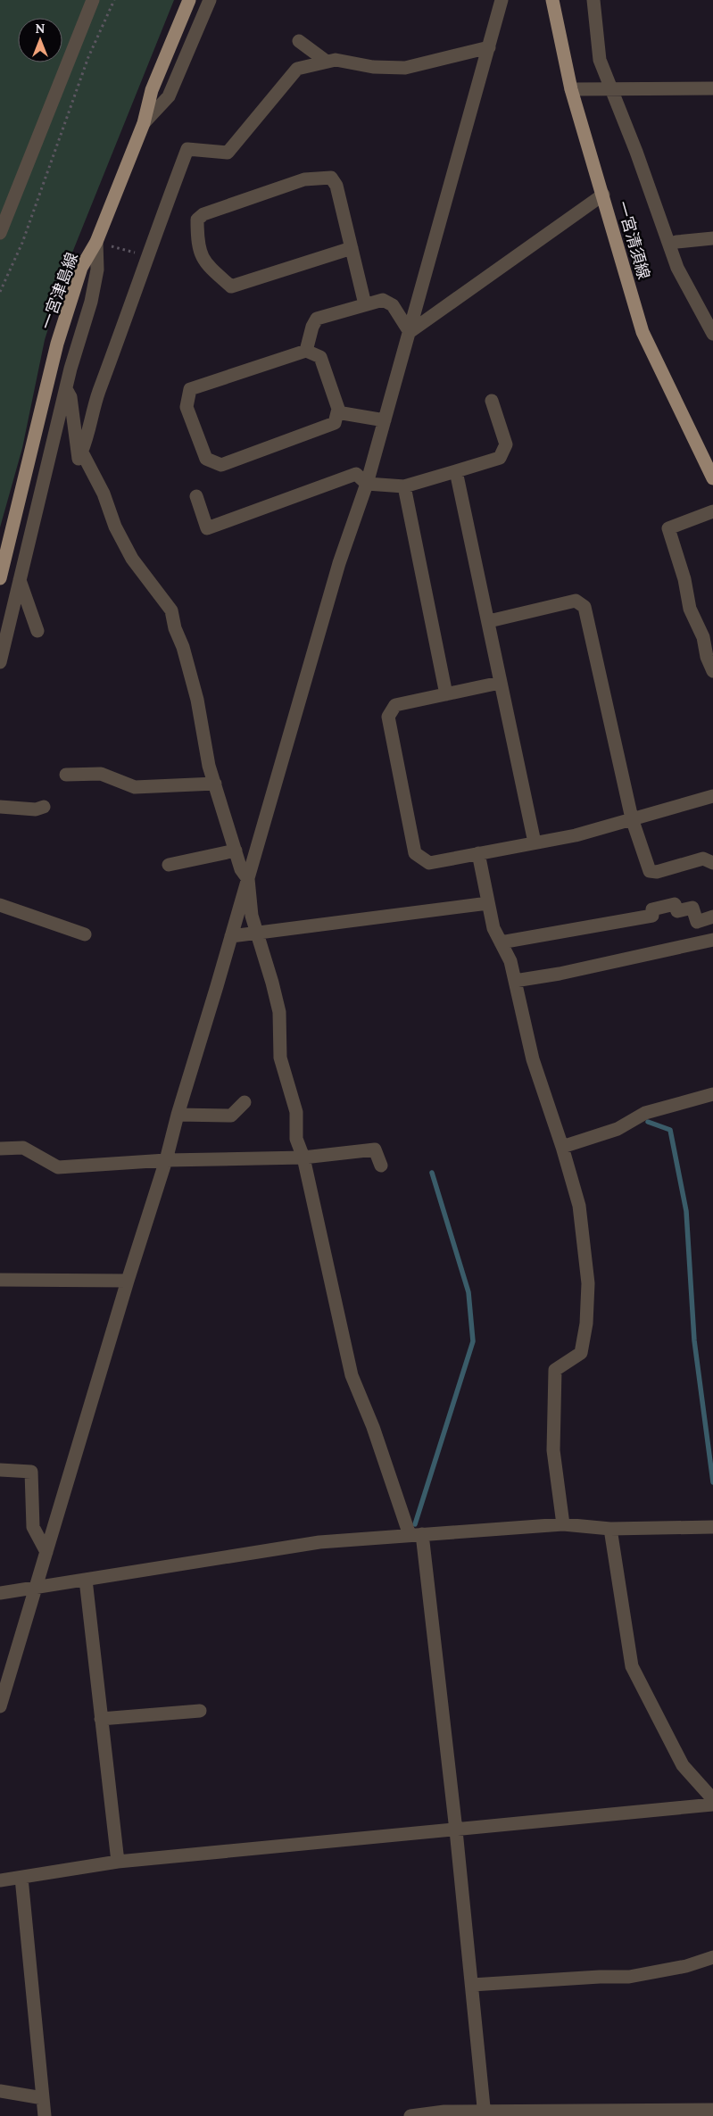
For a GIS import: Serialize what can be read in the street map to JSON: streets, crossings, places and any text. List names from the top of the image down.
{
  "streets": {
    "main road": ["一宮清須線", "一宮津島線"]
  },
  "north": "top"
}
